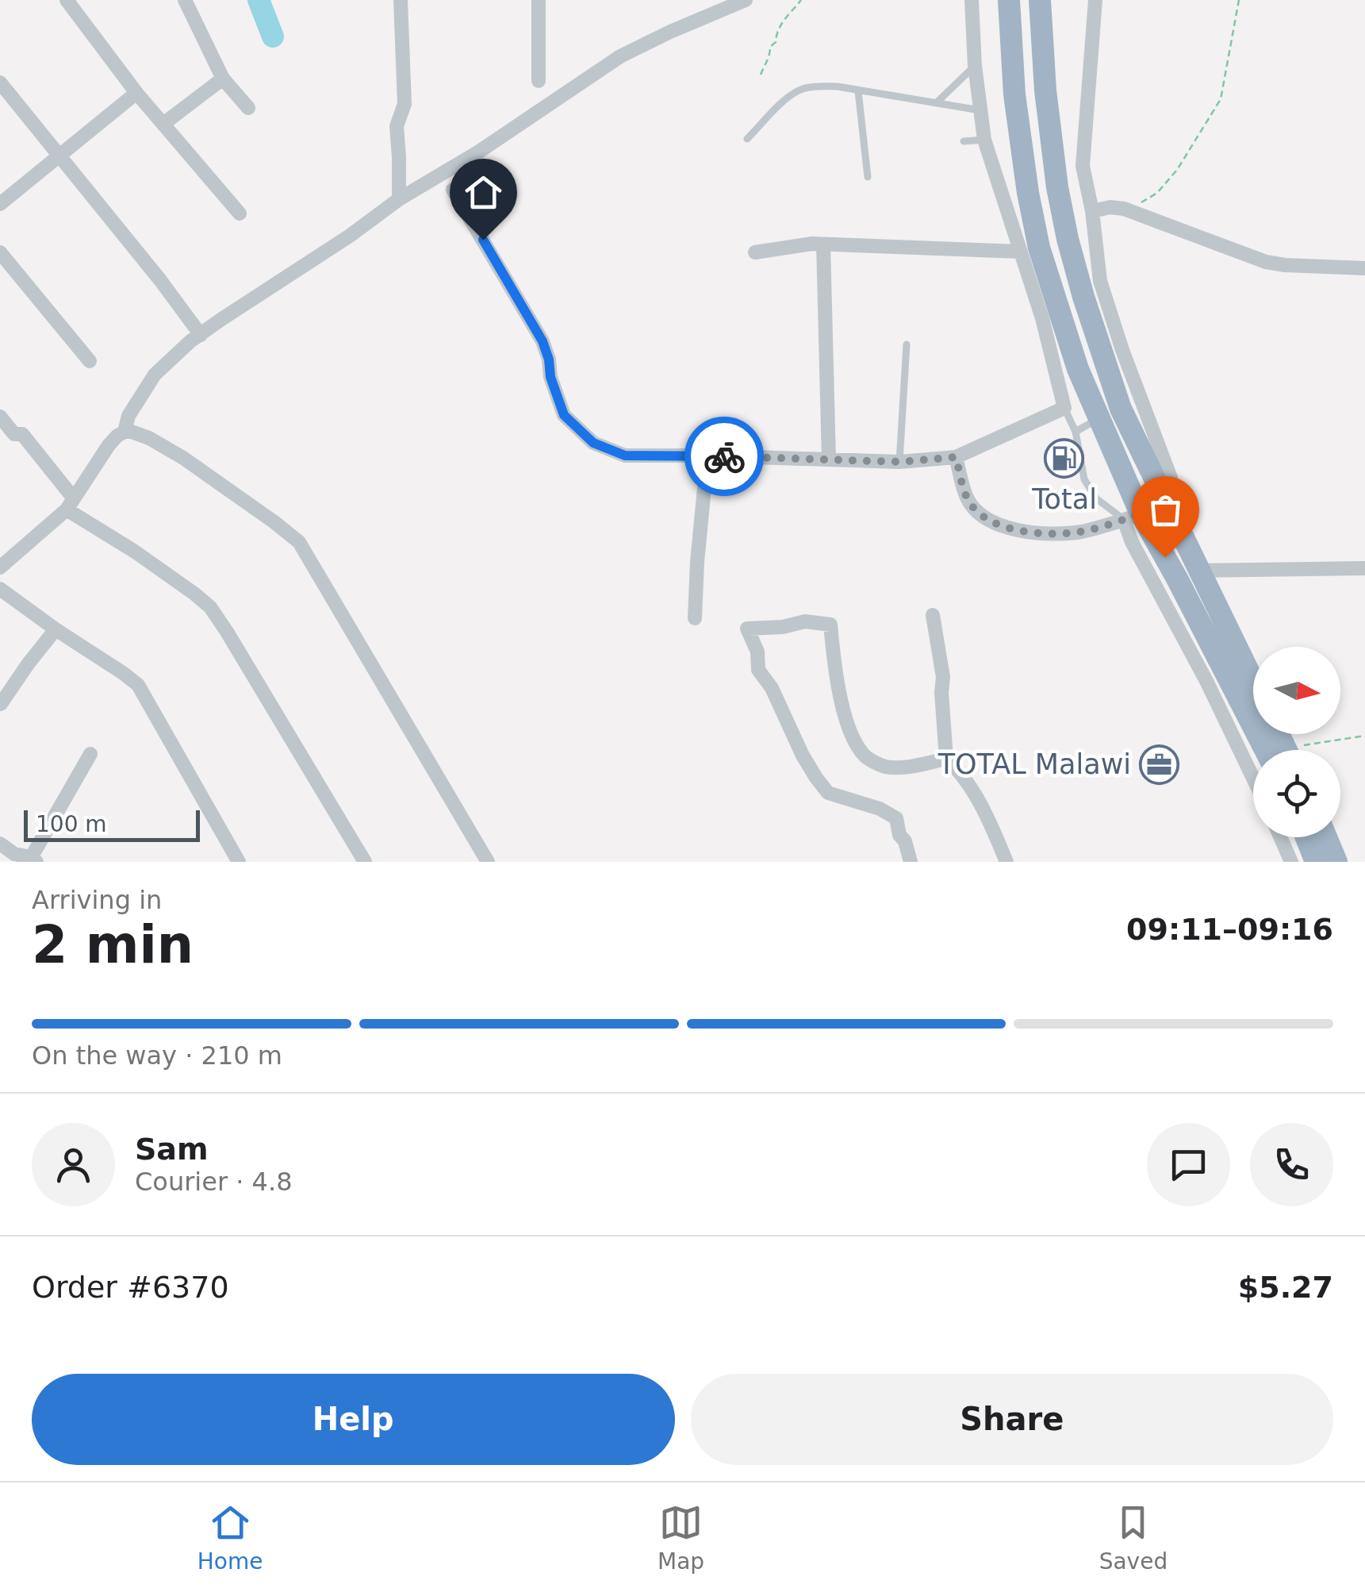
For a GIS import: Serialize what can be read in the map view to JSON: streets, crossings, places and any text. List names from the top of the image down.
{
  "places": {
    "fuel station": ["Total"],
    "office": ["TOTAL Malawi"]
  },
  "scale_bar": "100 m",
  "north": "right",
  "page": {
    "scale": "100 m",
    "heading": ["2 min", "Arriving in", "09:11–09:16"],
    "panel": [
      "Sam",
      "Courier · 4.8",
      "Order #6370",
      "$5.27"
    ],
    "bar": "On the way · 210 m",
    "buttons": ["Help", "Share"],
    "tabs": ["Home", "Map", "Saved"]
  }
}
